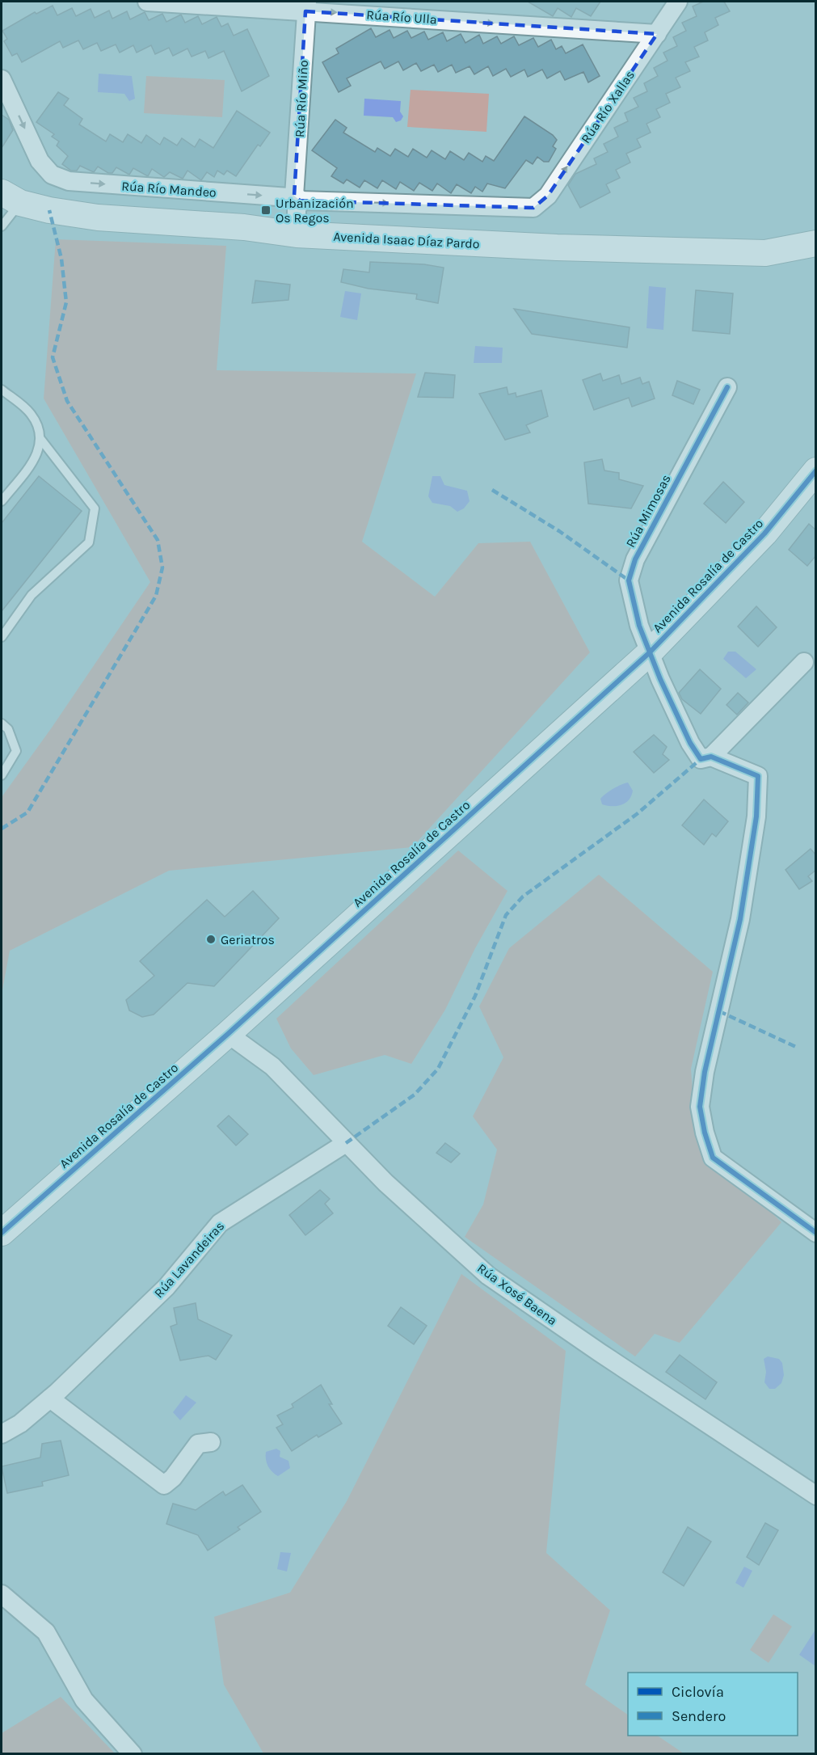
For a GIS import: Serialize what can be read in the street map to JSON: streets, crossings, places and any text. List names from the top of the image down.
{
  "streets": {
    "street": [
      "Rúa Río Ulla",
      "Rúa Río Miño",
      "Rúa Río Xallas",
      "Rúa Río Mandeo",
      "Avenida Isaac Díaz Pardo",
      "Rúa Mimosas",
      "Avenida Rosalía de Castro",
      "Rúa Lavandeiras",
      "Rúa Xosé Baena"
    ]
  },
  "crossings": [
    ["Rúa Río Ulla", "Rúa Río Miño"],
    ["Rúa Río Ulla", "Rúa Río Xallas"],
    ["Rúa Río Miño", "Rúa Río Mandeo"],
    ["Rúa Río Miño", "Avenida Isaac Díaz Pardo"],
    ["Rúa Río Xallas", "Rúa Río Mandeo"],
    ["Rúa Mimosas", "Avenida Rosalía de Castro"],
    ["Avenida Rosalía de Castro", "Rúa Xosé Baena"],
    ["Rúa Lavandeiras", "Rúa Xosé Baena"]
  ],
  "one_way": ["Rúa Río Ulla", "Rúa Río Xallas", "Rúa Río Mandeo"],
  "places": {
    "transit": ["Urbanización Os Regos"],
    "other": ["Geriatros"]
  },
  "legend": ["Ciclovía", "Sendero"]
}
